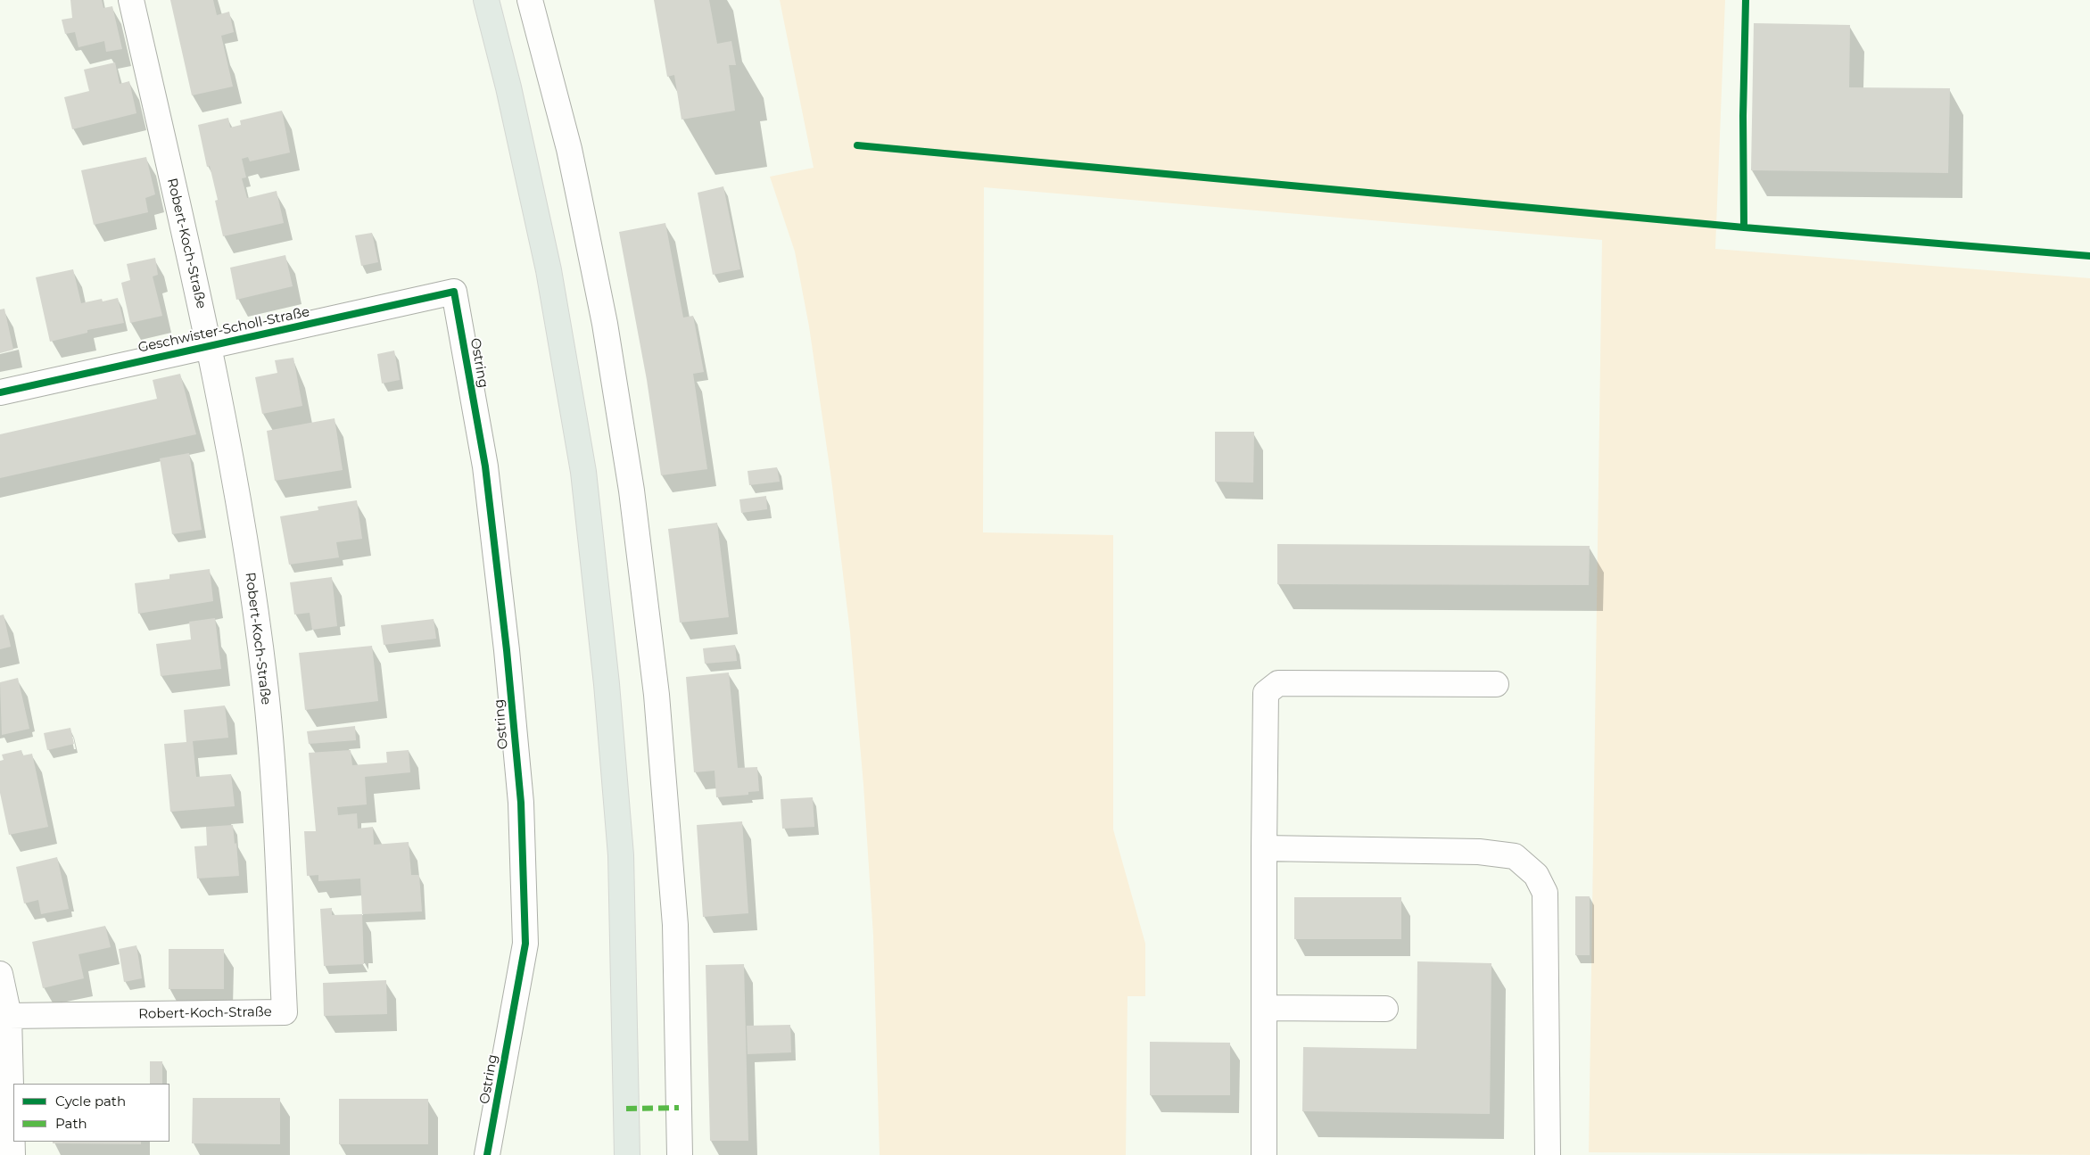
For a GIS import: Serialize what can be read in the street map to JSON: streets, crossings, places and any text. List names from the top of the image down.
{
  "streets": {
    "street": ["Robert-Koch-Straße", "Geschwister-Scholl-Straße", "Ostring"]
  },
  "crossings": [
    ["Robert-Koch-Straße", "Geschwister-Scholl-Straße"],
    ["Geschwister-Scholl-Straße", "Ostring"]
  ],
  "legend": ["Cycle path", "Path"]
}
